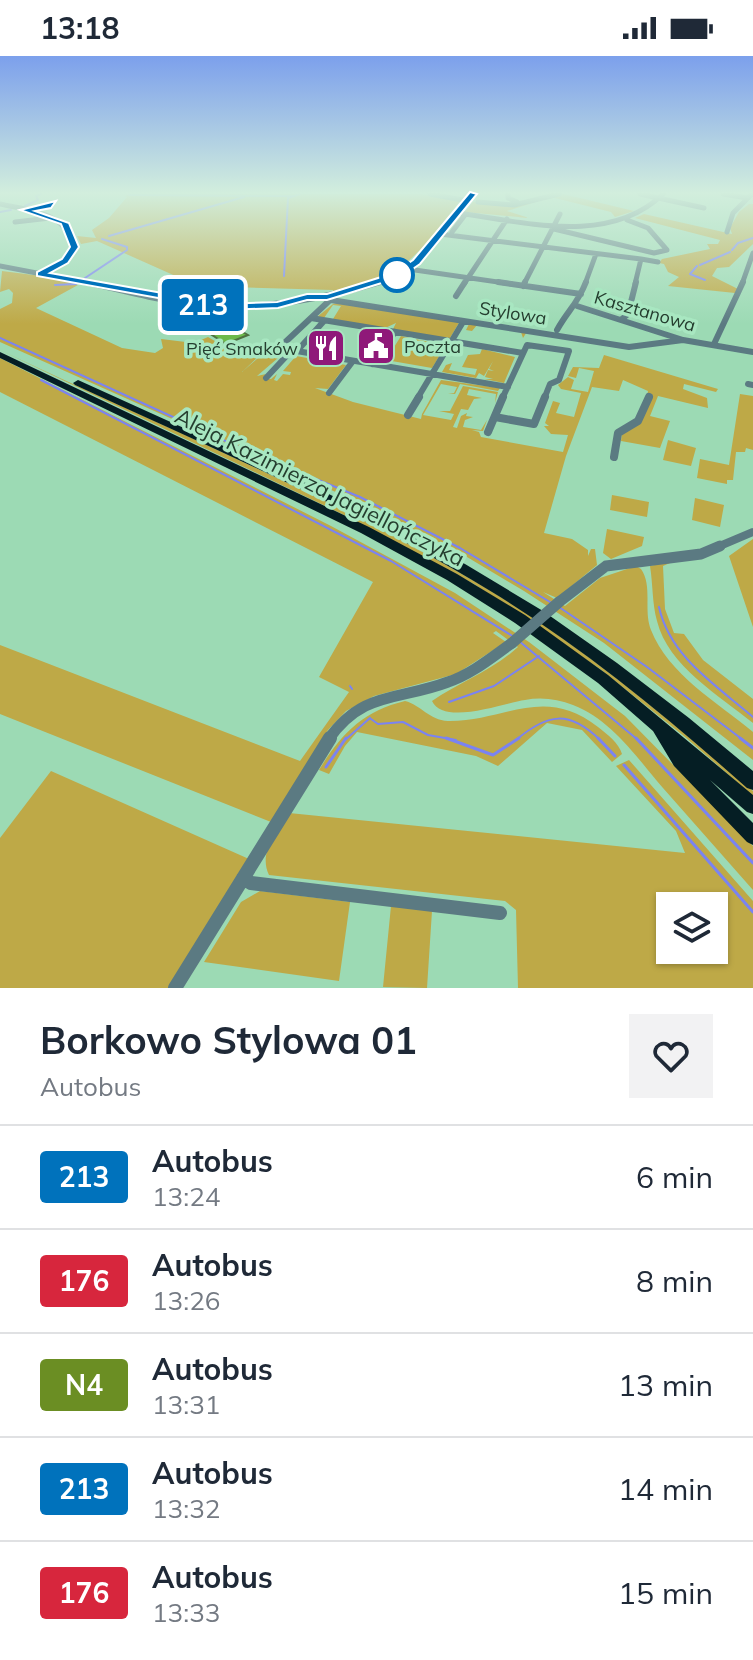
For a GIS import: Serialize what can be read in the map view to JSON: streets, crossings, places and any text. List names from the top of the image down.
{
  "streets": {
    "highway": ["Aleja Kazimierza Jagiellończyka"],
    "street": ["Kasztanowa", "Stylowa"]
  },
  "crossings": [
    ["Kasztanowa", "Stylowa"]
  ],
  "places": {
    "public building": ["Poczta"],
    "restaurant": ["Pięć Smaków"]
  },
  "lines": ["bus line 213"],
  "page": {
    "status": "13:18",
    "on_map": "213",
    "heading": ["Borkowo Stylowa 01", "Autobus"],
    "list": [
      {
        "mark": "213",
        "name": "Autobus",
        "note": "13:24",
        "value": "6 min"
      },
      {
        "mark": "176",
        "name": "Autobus",
        "note": "13:26",
        "value": "8 min"
      },
      {
        "mark": "N4",
        "name": "Autobus",
        "note": "13:31",
        "value": "13 min"
      },
      {
        "mark": "213",
        "name": "Autobus",
        "note": "13:32",
        "value": "14 min"
      },
      {
        "mark": "176",
        "name": "Autobus",
        "note": "13:33",
        "value": "15 min"
      }
    ]
  }
}
